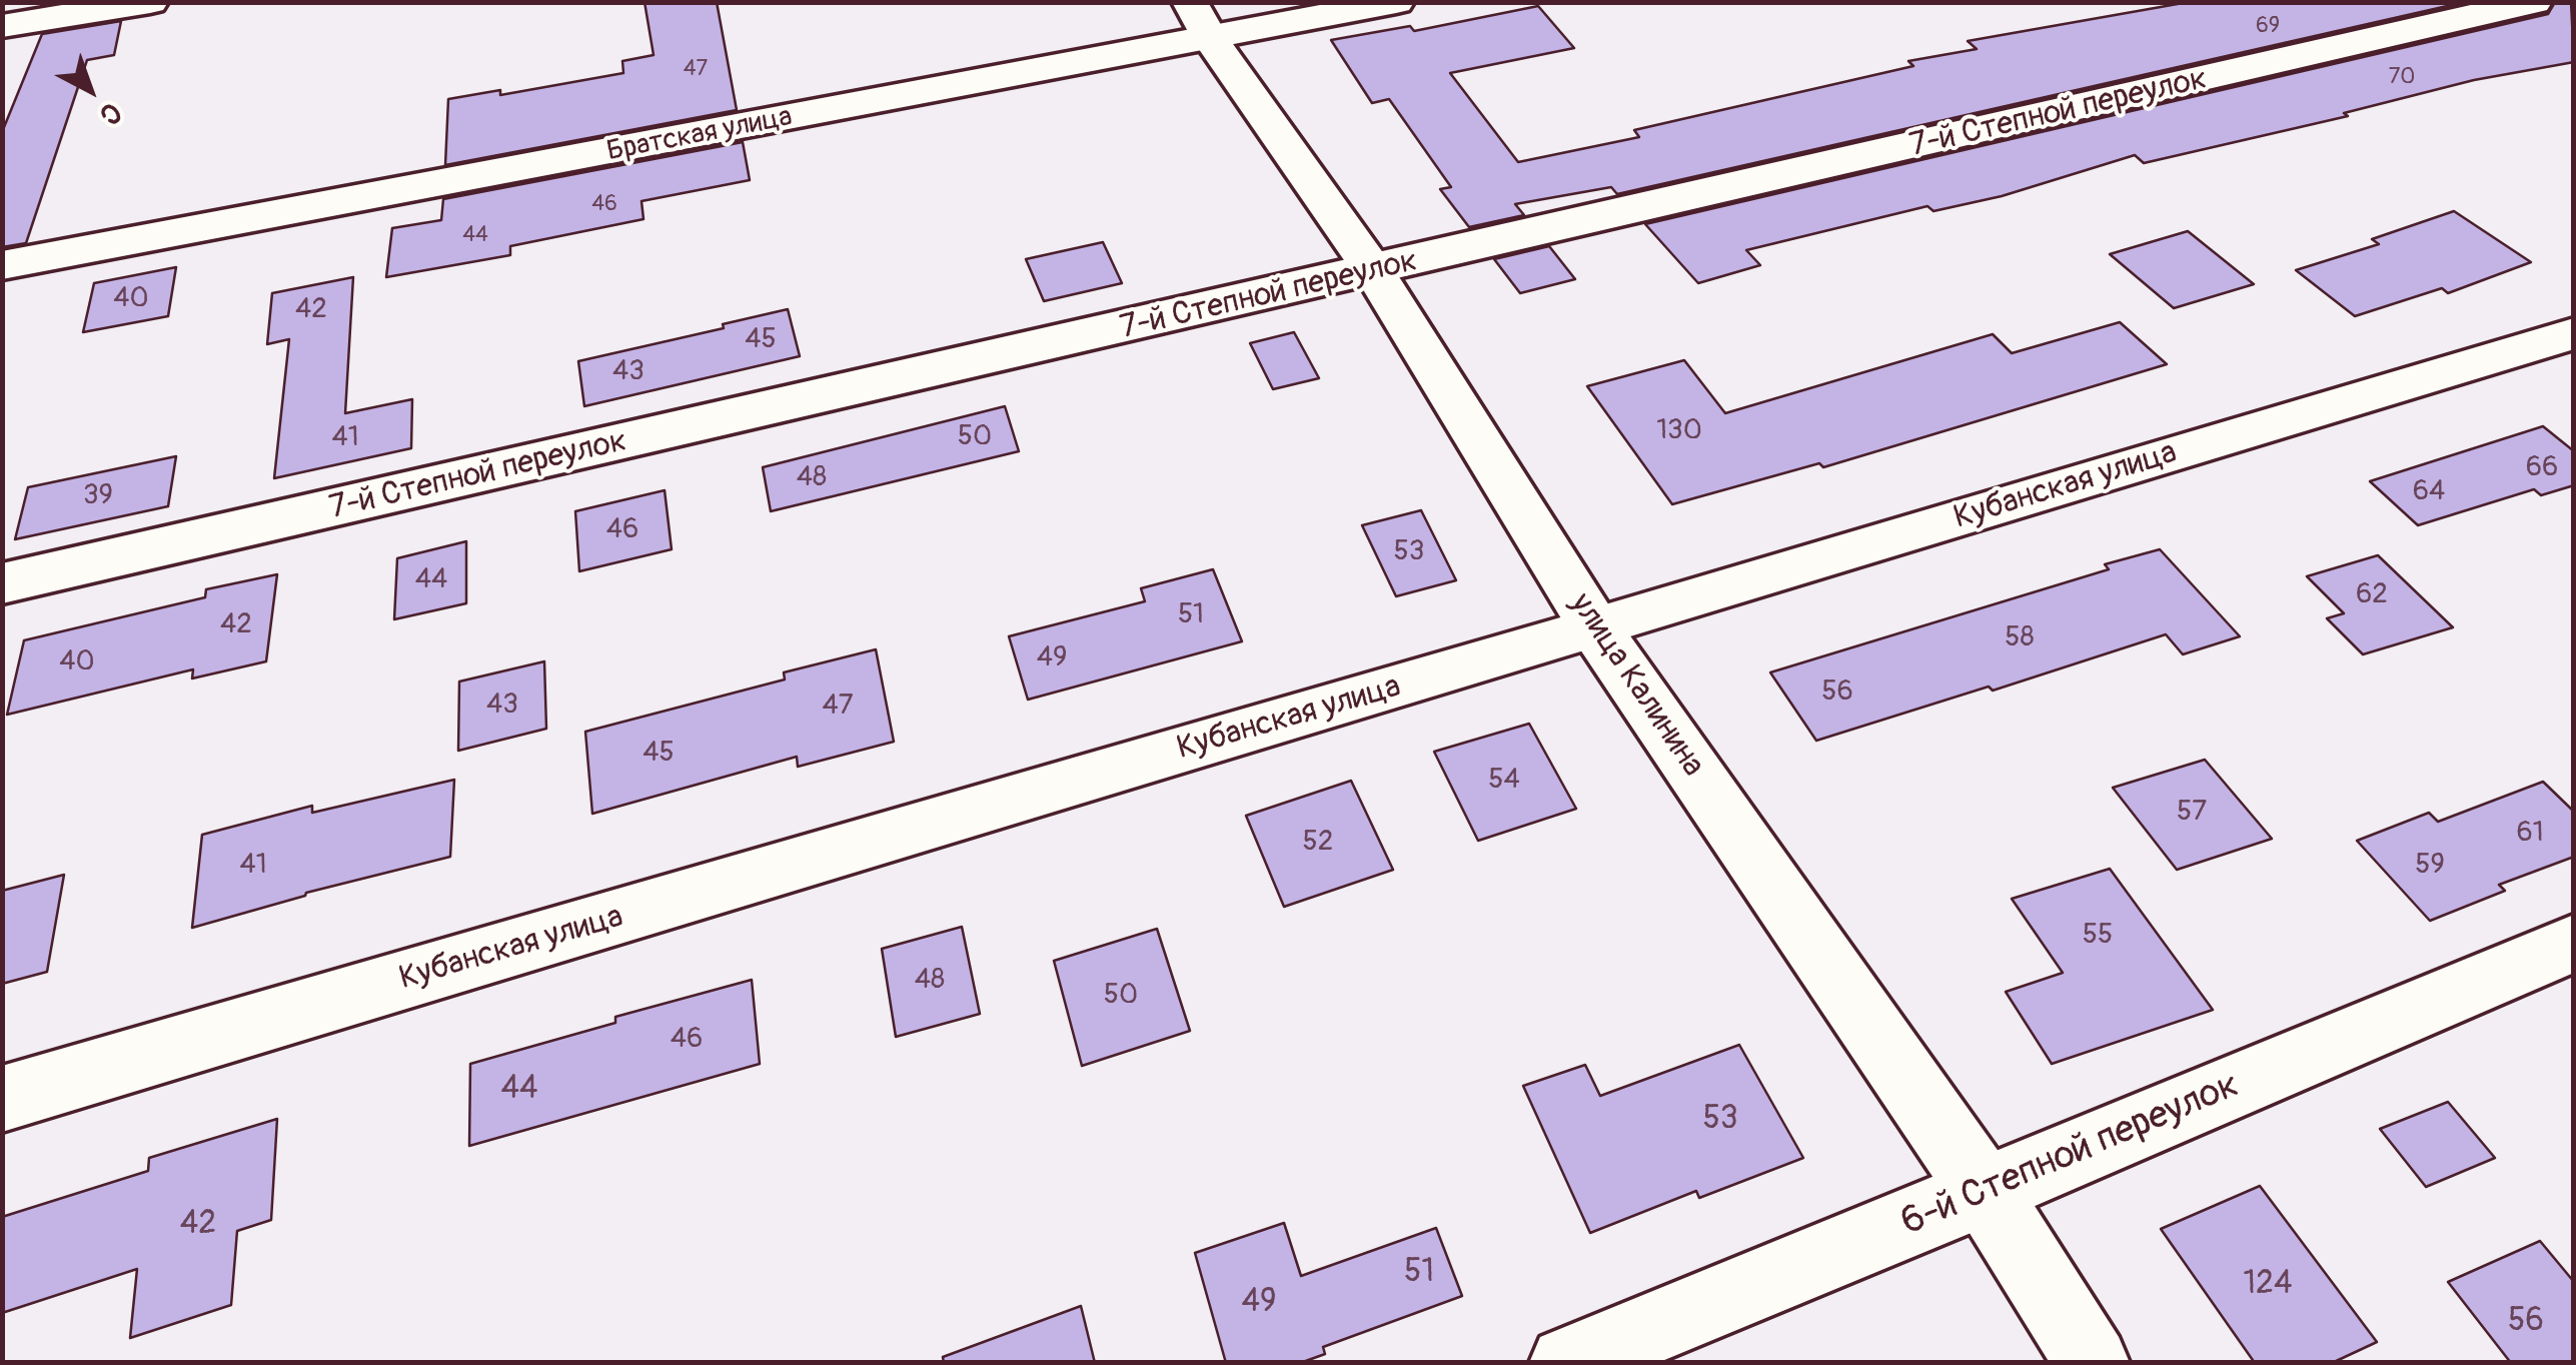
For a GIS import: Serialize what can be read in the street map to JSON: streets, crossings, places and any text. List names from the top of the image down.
{
  "streets": {
    "street": [
      "7-й Степной переулок",
      "Братская улица",
      "Кубанская улица",
      "улица Калинина",
      "6-й Степной переулок"
    ]
  },
  "crossings": [
    ["7-й Степной переулок", "улица Калинина"],
    ["Братская улица", "улица Калинина"],
    ["Кубанская улица", "улица Калинина"],
    ["улица Калинина", "6-й Степной переулок"]
  ],
  "house_numbers": [
    "69",
    "47",
    "70",
    "46",
    "44",
    "40",
    "42",
    "45",
    "43",
    "130",
    "50",
    "41",
    "66",
    "48",
    "64",
    "39",
    "46",
    "53",
    "44",
    "62",
    "51",
    "42",
    "58",
    "49",
    "40",
    "56",
    "43",
    "47",
    "45",
    "54",
    "57",
    "61",
    "52",
    "41",
    "59",
    "55",
    "48",
    "50",
    "46",
    "44",
    "53",
    "42",
    "51",
    "124",
    "49",
    "56"
  ],
  "north": "bottom right"
}
